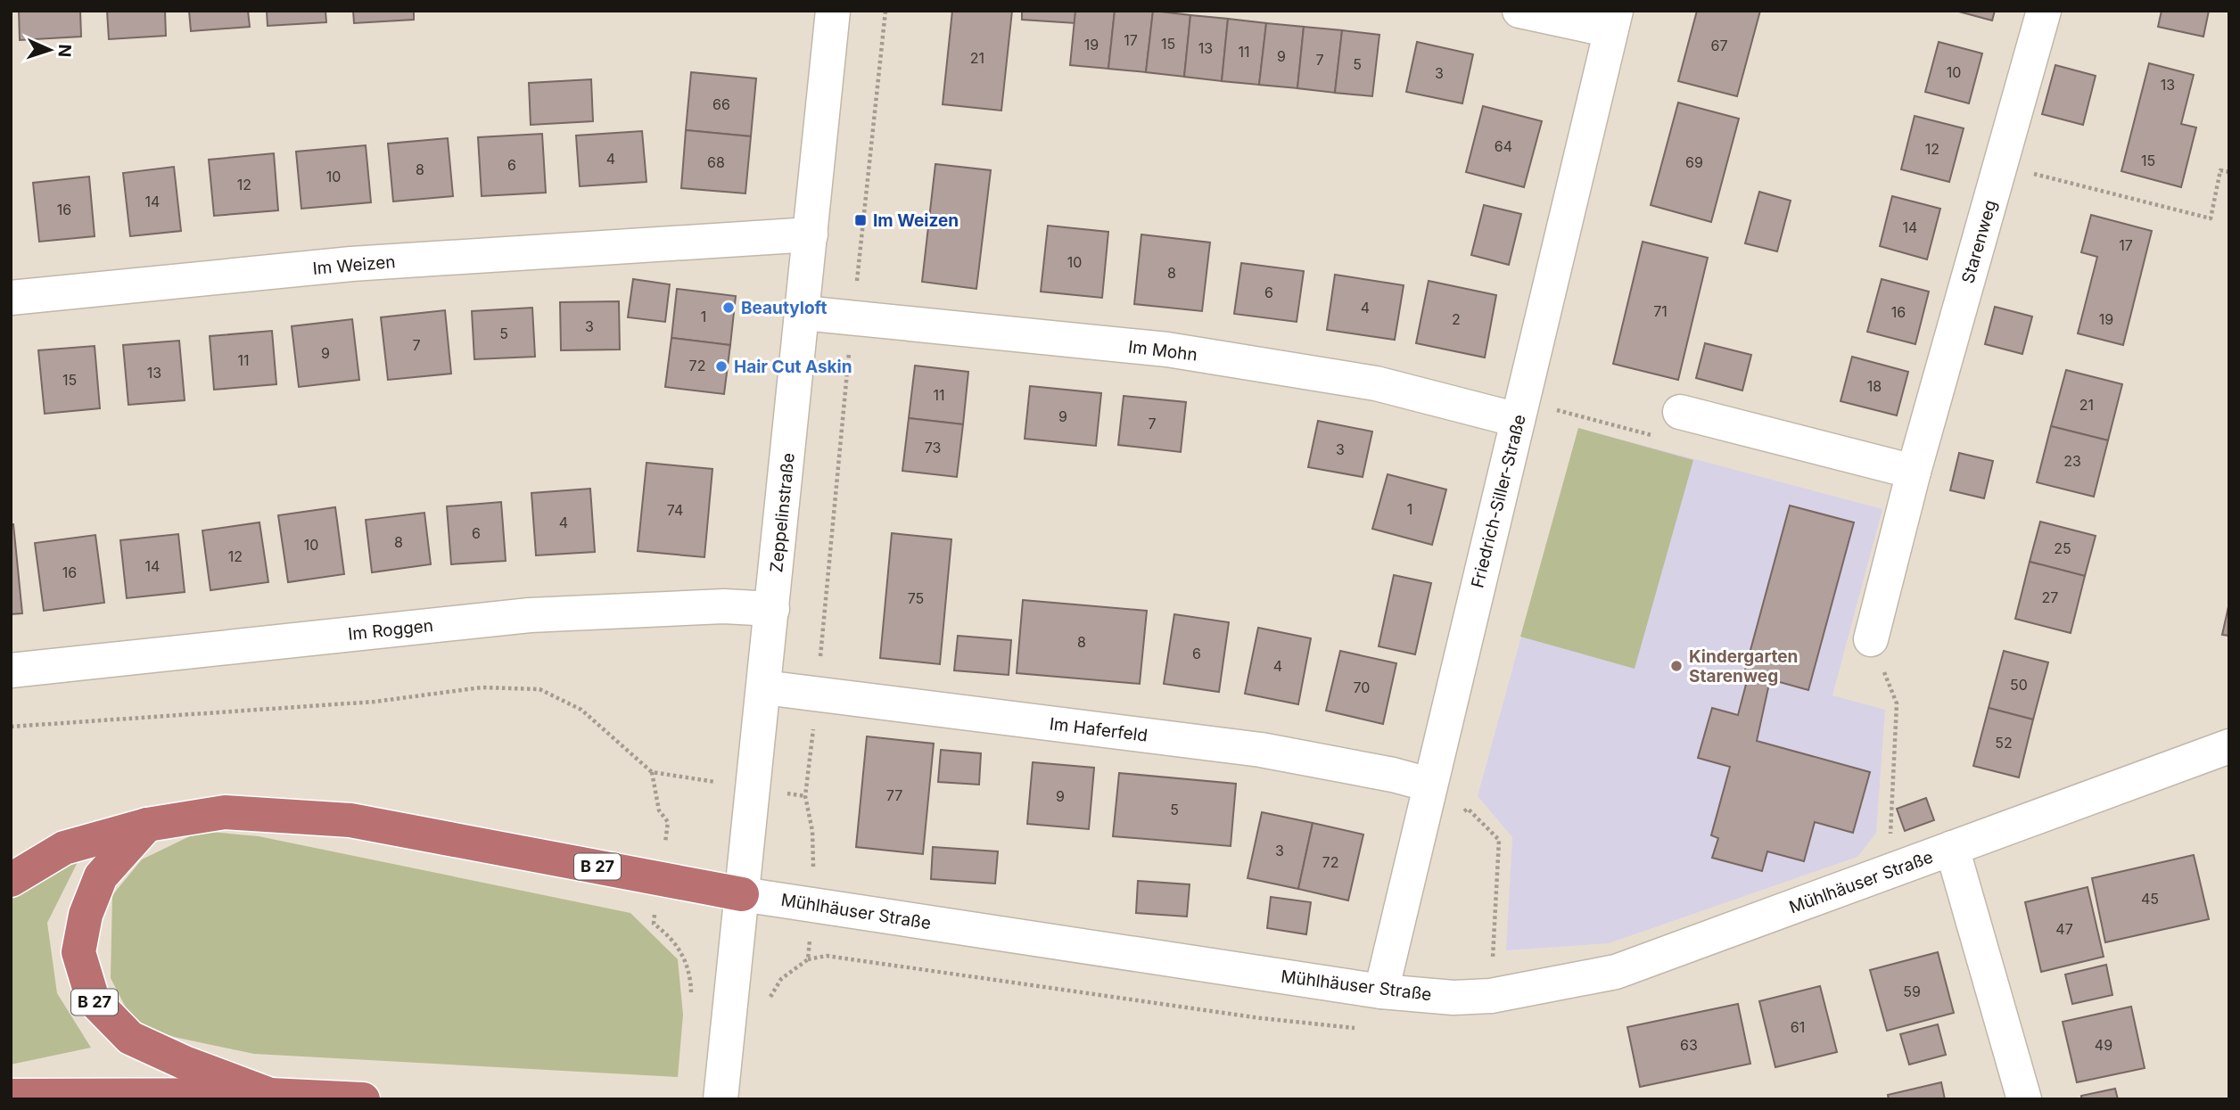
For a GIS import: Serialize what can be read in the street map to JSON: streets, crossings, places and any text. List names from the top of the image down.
{
  "streets": {
    "highway": ["B 27"],
    "street": [
      "Starenweg",
      "Im Weizen",
      "Im Mohn",
      "Friedrich-Siller-Straße",
      "Zeppelinstraße",
      "Im Roggen",
      "Im Haferfeld",
      "Mühlhäuser Straße"
    ]
  },
  "crossings": [
    ["Im Weizen", "Zeppelinstraße"],
    ["Im Mohn", "Friedrich-Siller-Straße"],
    ["Im Mohn", "Zeppelinstraße"],
    ["Friedrich-Siller-Straße", "Im Haferfeld"],
    ["Friedrich-Siller-Straße", "Mühlhäuser Straße"],
    ["Zeppelinstraße", "Im Roggen"],
    ["Zeppelinstraße", "Im Haferfeld"],
    ["Zeppelinstraße", "B 27"],
    ["Zeppelinstraße", "Mühlhäuser Straße"],
    ["B 27", "Mühlhäuser Straße"]
  ],
  "places": {
    "transit": ["Im Weizen"],
    "other": ["Beautyloft", "Hair Cut Askin", "Kindergarten Starenweg"]
  },
  "house_numbers": [
    "17",
    "15",
    "19",
    "67",
    "13",
    "11",
    "9",
    "21",
    "7",
    "5",
    "10",
    "3",
    "13",
    "66",
    "64",
    "12",
    "4",
    "15",
    "68",
    "69",
    "6",
    "8",
    "10",
    "12",
    "14",
    "16",
    "14",
    "17",
    "10",
    "8",
    "6",
    "4",
    "71",
    "16",
    "1",
    "2",
    "19",
    "3",
    "5",
    "7",
    "9",
    "11",
    "72",
    "13",
    "15",
    "18",
    "11",
    "21",
    "9",
    "7",
    "73",
    "3",
    "23",
    "1",
    "74",
    "4",
    "6",
    "8",
    "10",
    "25",
    "12",
    "14",
    "16",
    "27",
    "75",
    "8",
    "6",
    "4",
    "50",
    "70",
    "52",
    "77",
    "9",
    "5",
    "3",
    "72",
    "45",
    "47",
    "59",
    "61",
    "63",
    "49"
  ],
  "north": "right"
}
